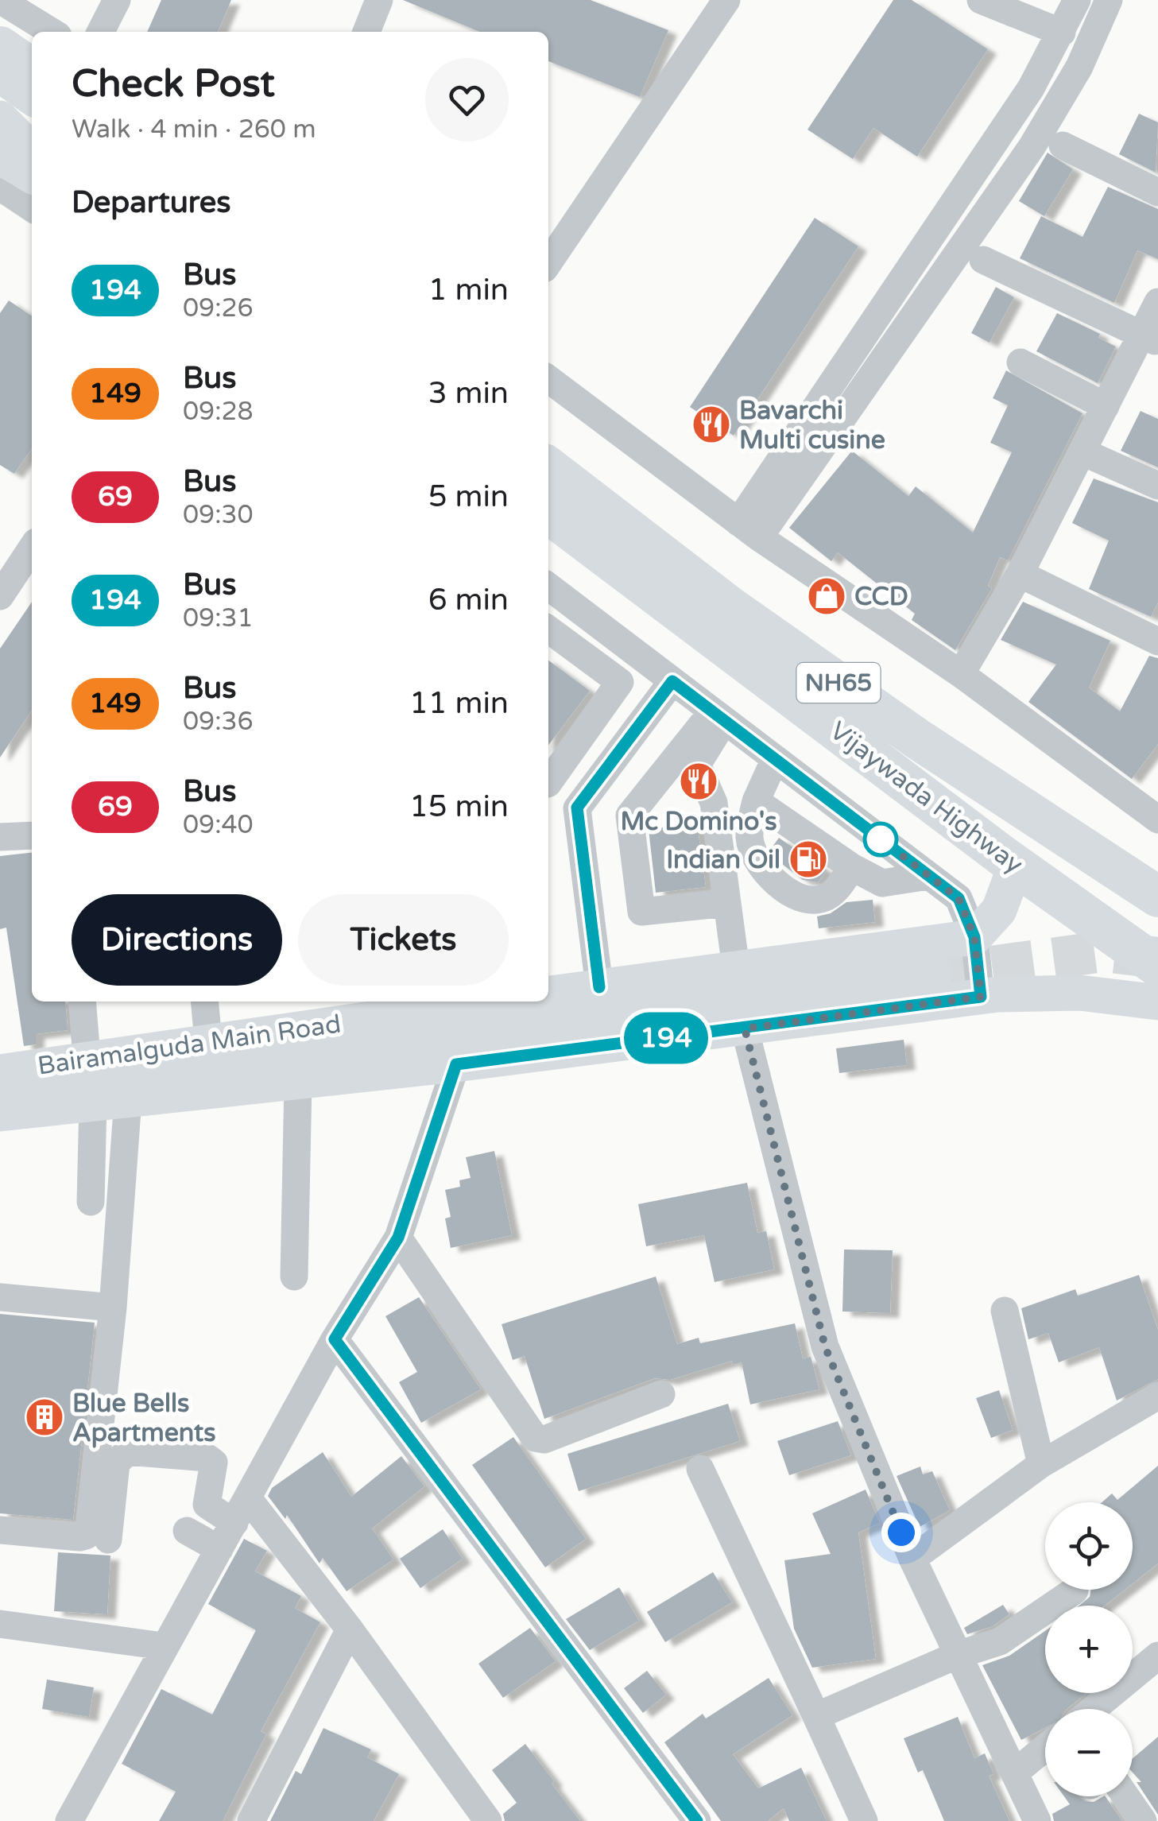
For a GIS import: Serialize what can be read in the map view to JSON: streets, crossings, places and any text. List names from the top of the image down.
{
  "streets": {
    "highway": ["NH65", "Vijaywada Highway"],
    "main road": ["Bairamalguda Main Road"]
  },
  "places": {
    "restaurant": ["Bavarchi Multi cusine", "Mc Domino's"],
    "shop": ["CCD"],
    "fuel station": ["Indian Oil"],
    "building": ["Blue Bells Apartments"]
  },
  "lines": ["bus line 194"],
  "page": {
    "on_map": "194",
    "heading": [
      ["Check Post", "Walk · 4 min · 260 m"],
      "Departures"
    ],
    "list": [
      {
        "mark": "194",
        "name": "Bus",
        "note": "09:26",
        "value": "1 min"
      },
      {
        "mark": "149",
        "name": "Bus",
        "note": "09:28",
        "value": "3 min"
      },
      {
        "mark": "69",
        "name": "Bus",
        "note": "09:30",
        "value": "5 min"
      },
      {
        "mark": "194",
        "name": "Bus",
        "note": "09:31",
        "value": "6 min"
      },
      {
        "mark": "149",
        "name": "Bus",
        "note": "09:36",
        "value": "11 min"
      },
      {
        "mark": "69",
        "name": "Bus",
        "note": "09:40",
        "value": "15 min"
      }
    ],
    "buttons": ["Directions", "Tickets"],
    "map_buttons": ["+", "−"]
  }
}
